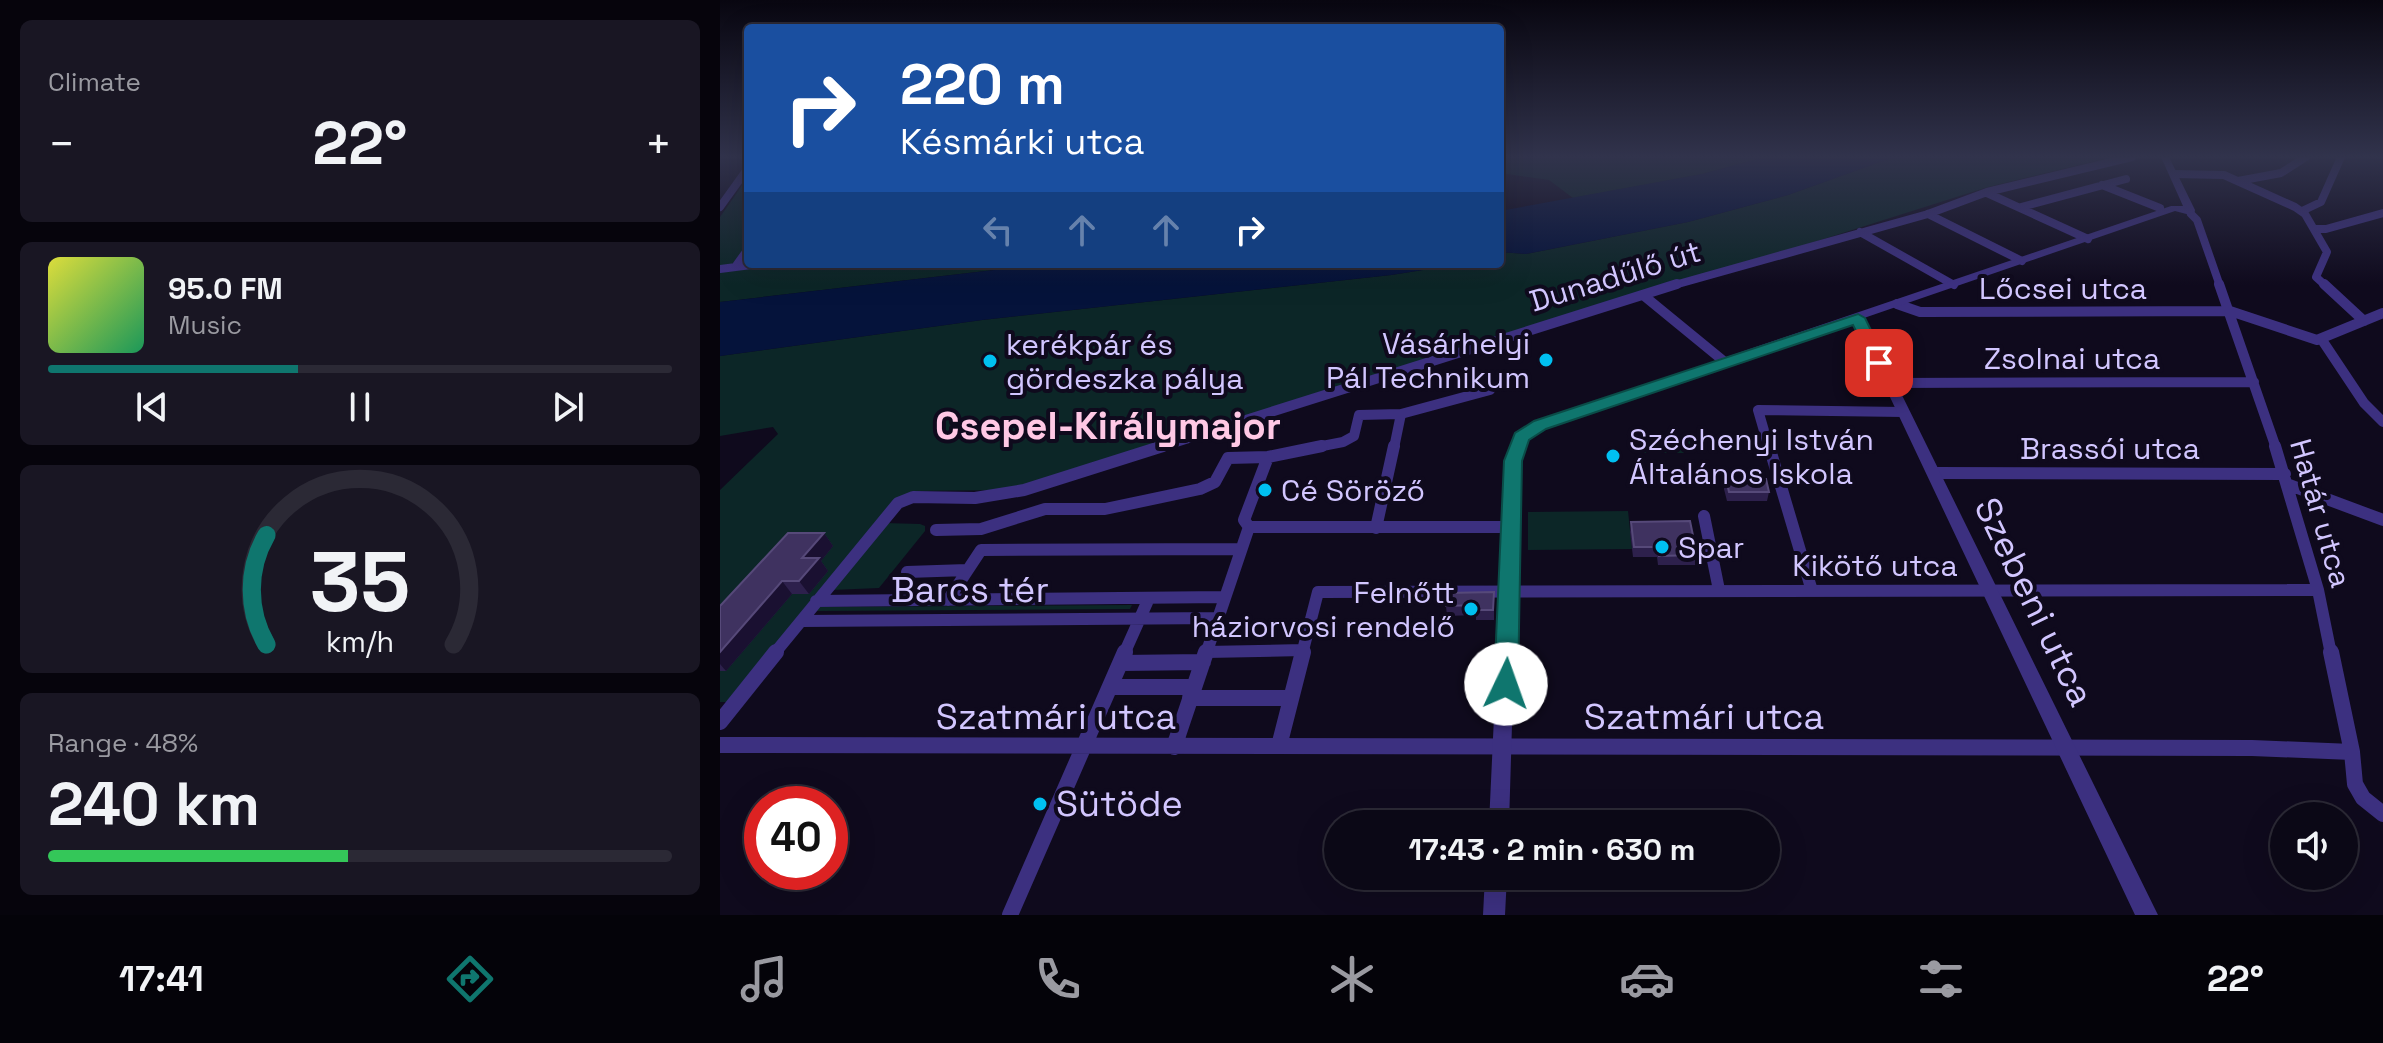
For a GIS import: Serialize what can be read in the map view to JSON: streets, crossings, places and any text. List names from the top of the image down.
{
  "streets": {
    "street": [
      "Dunadűlő út",
      "Lőcsei utca",
      "Zsolnai utca",
      "Brassói utca",
      "Határ utca",
      "Kikötő utca",
      "Barcs tér",
      "Szebeni utca",
      "Szatmári utca"
    ]
  },
  "crossings": [
    ["Dunadűlő út", "Barcs tér"],
    ["Lőcsei utca", "Határ utca"],
    ["Zsolnai utca", "Határ utca"],
    ["Zsolnai utca", "Szebeni utca"],
    ["Brassói utca", "Határ utca"],
    ["Brassói utca", "Szebeni utca"],
    ["Határ utca", "Kikötő utca"],
    ["Határ utca", "Szatmári utca"],
    ["Kikötő utca", "Szebeni utca"],
    ["Szebeni utca", "Szatmári utca"]
  ],
  "districts": ["Csepel-Királymajor"],
  "places": [
    "Vásárhelyi Pál Technikum",
    "kerékpár és gördeszka pálya",
    "Széchenyi István Általános Iskola",
    "Cé Söröző",
    "Spar",
    "Felnőtt háziorvosi rendelő",
    "Sütöde"
  ],
  "page": {
    "tile": [
      "Climate",
      ["Range · 48%", "240 km"]
    ],
    "turn": ["220 m", "Késmárki utca"],
    "heat": ["−", "22°", "+"],
    "song": ["95.0 FM", "Music"],
    "limit": "40",
    "trip": "17:43 · 2 min · 630 m",
    "tabs": ["17:41", "22°"],
    "gauge": ["35", "km/h"]
  }
}
